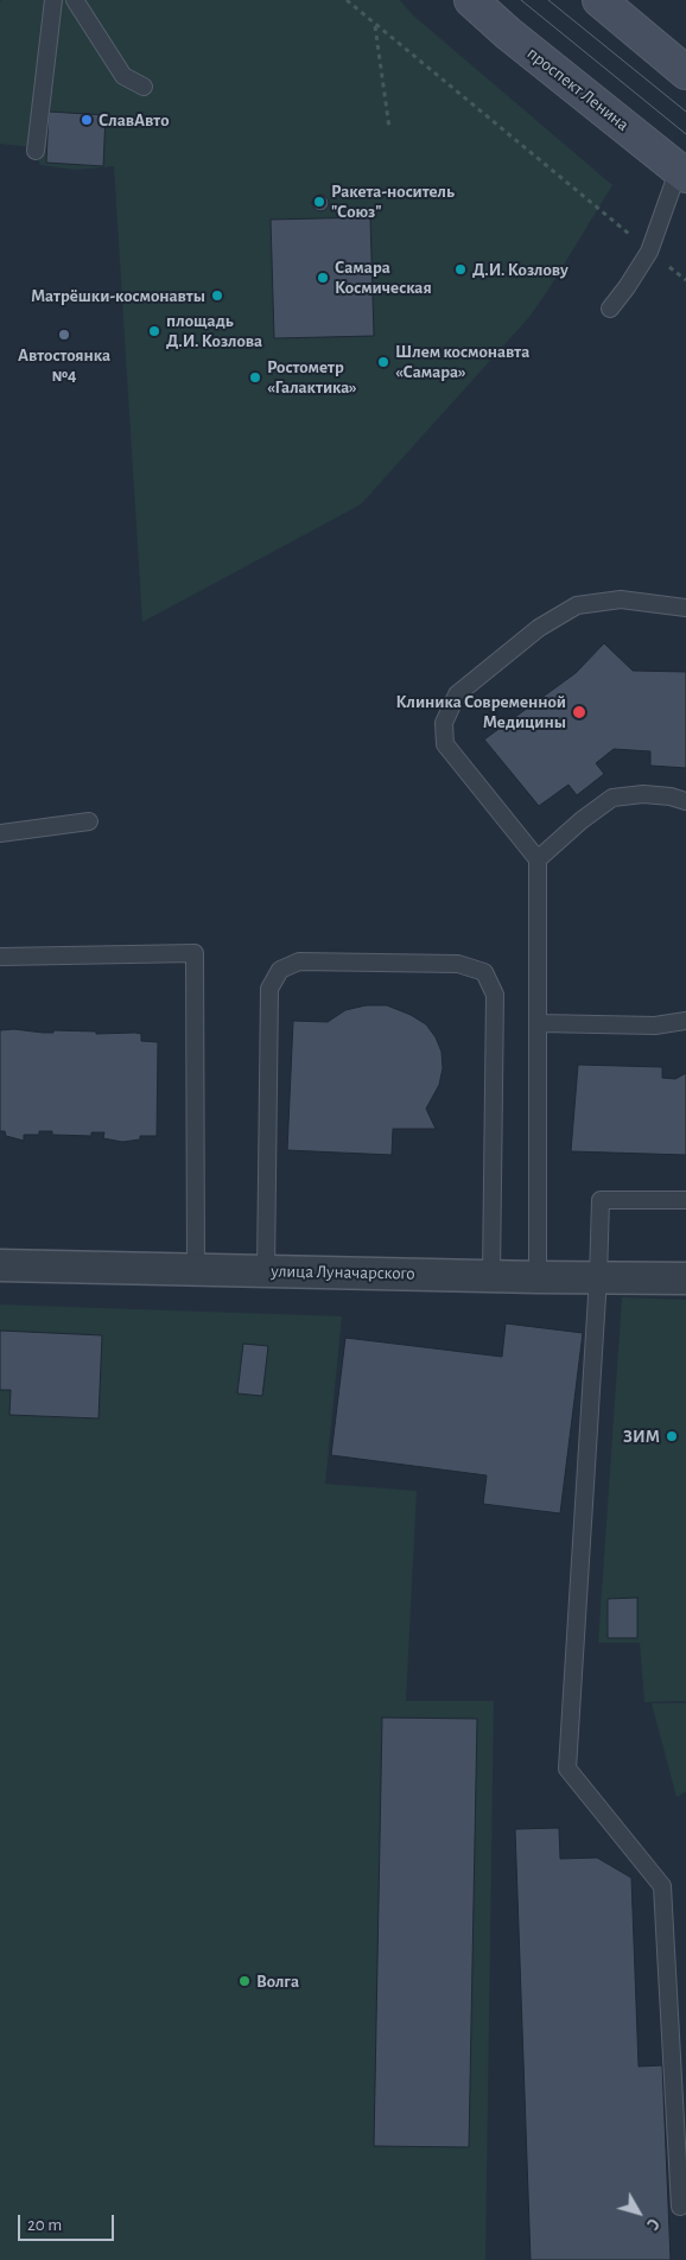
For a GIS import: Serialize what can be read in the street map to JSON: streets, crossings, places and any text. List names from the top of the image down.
{
  "streets": {
    "main road": ["проспект Ленина"],
    "street": ["улица Луначарского"]
  },
  "places": [
    "СлавАвто",
    "Ракета-носитель \"Союз\"",
    "Д.И. Козлову",
    "Самара Космическая",
    "Матрёшки-космонавты",
    "площадь Д.И. Козлова",
    "Автостоянка №4",
    "Шлем космонавта «Самара»",
    "Ростометр «Галактика»",
    "Клиника Современной Медицины",
    "ЗИМ",
    "Волга"
  ],
  "scale_bar": "20 m",
  "north": "bottom right"
}
